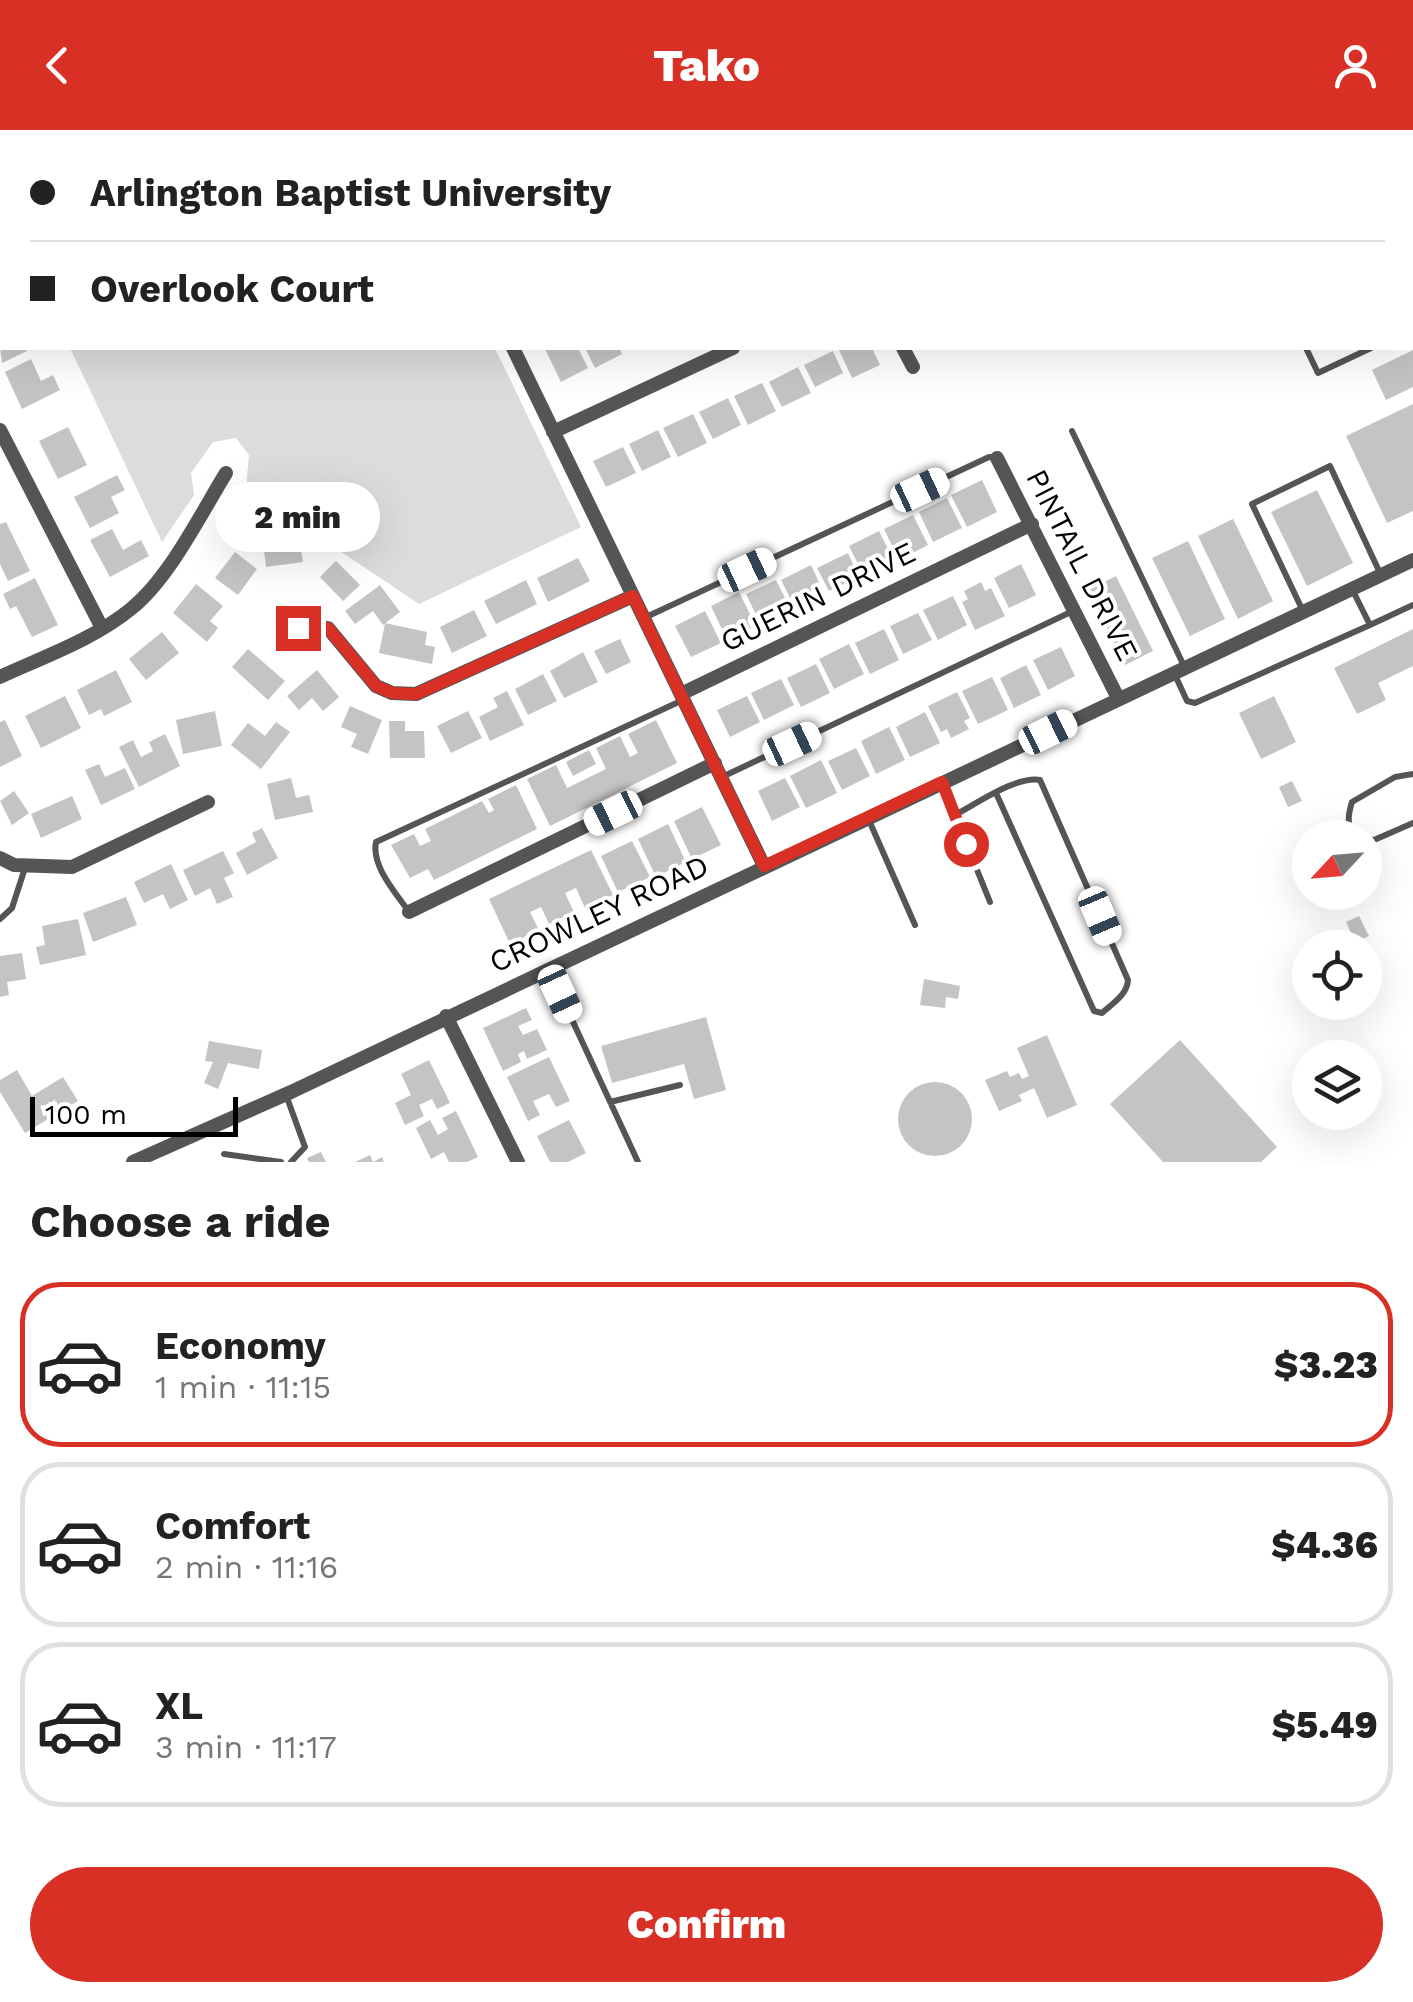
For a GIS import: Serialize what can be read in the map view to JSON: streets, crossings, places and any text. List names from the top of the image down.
{
  "streets": {
    "street": ["PINTAIL DRIVE", "GUERIN DRIVE", "CROWLEY ROAD"]
  },
  "crossings": [
    ["PINTAIL DRIVE", "GUERIN DRIVE"],
    ["PINTAIL DRIVE", "CROWLEY ROAD"]
  ],
  "scale_bar": "100 m",
  "north": "bottom left",
  "page": {
    "header": "Tako",
    "banner": ["Arlington Baptist University", "Overlook Court"],
    "bubble": "2 min",
    "scale": "100 m",
    "heading": "Choose a ride",
    "list": [
      {
        "name": "Economy",
        "note": "1 min · 11:15",
        "value": "$3.23"
      },
      {
        "name": "Comfort",
        "note": "2 min · 11:16",
        "value": "$4.36"
      },
      {
        "name": "XL",
        "note": "3 min · 11:17",
        "value": "$5.49"
      }
    ],
    "buttons": "Confirm"
  }
}
